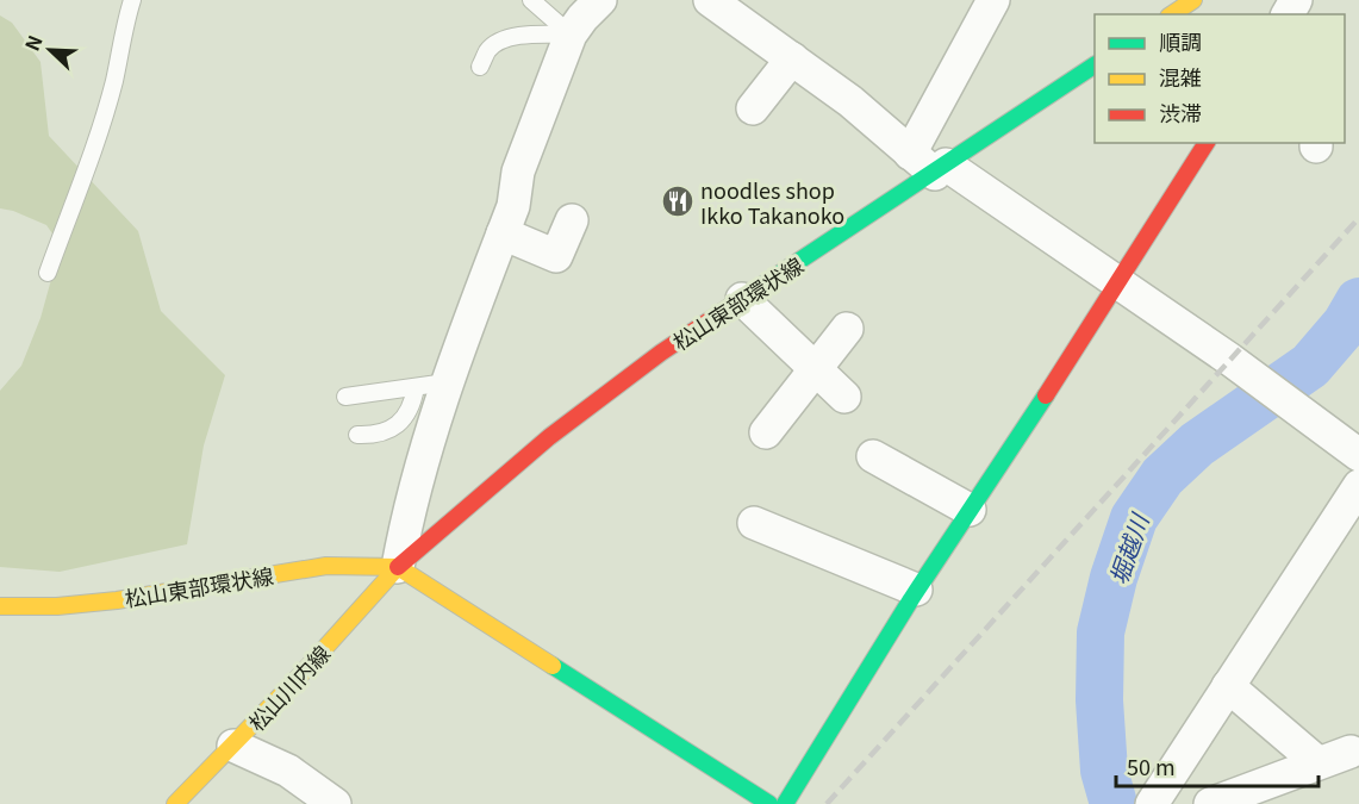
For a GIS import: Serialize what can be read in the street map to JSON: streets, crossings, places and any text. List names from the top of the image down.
{
  "streets": {
    "main road": ["松山東部環状線", "松山川内線"]
  },
  "crossings": [
    ["松山東部環状線", "松山川内線"]
  ],
  "water": ["堀越川"],
  "places": {
    "restaurant": ["noodles shop Ikko Takanoko"]
  },
  "legend": ["順調", "混雑", "渋滞"],
  "scale_bar": "50 m",
  "north": "top left"
}
